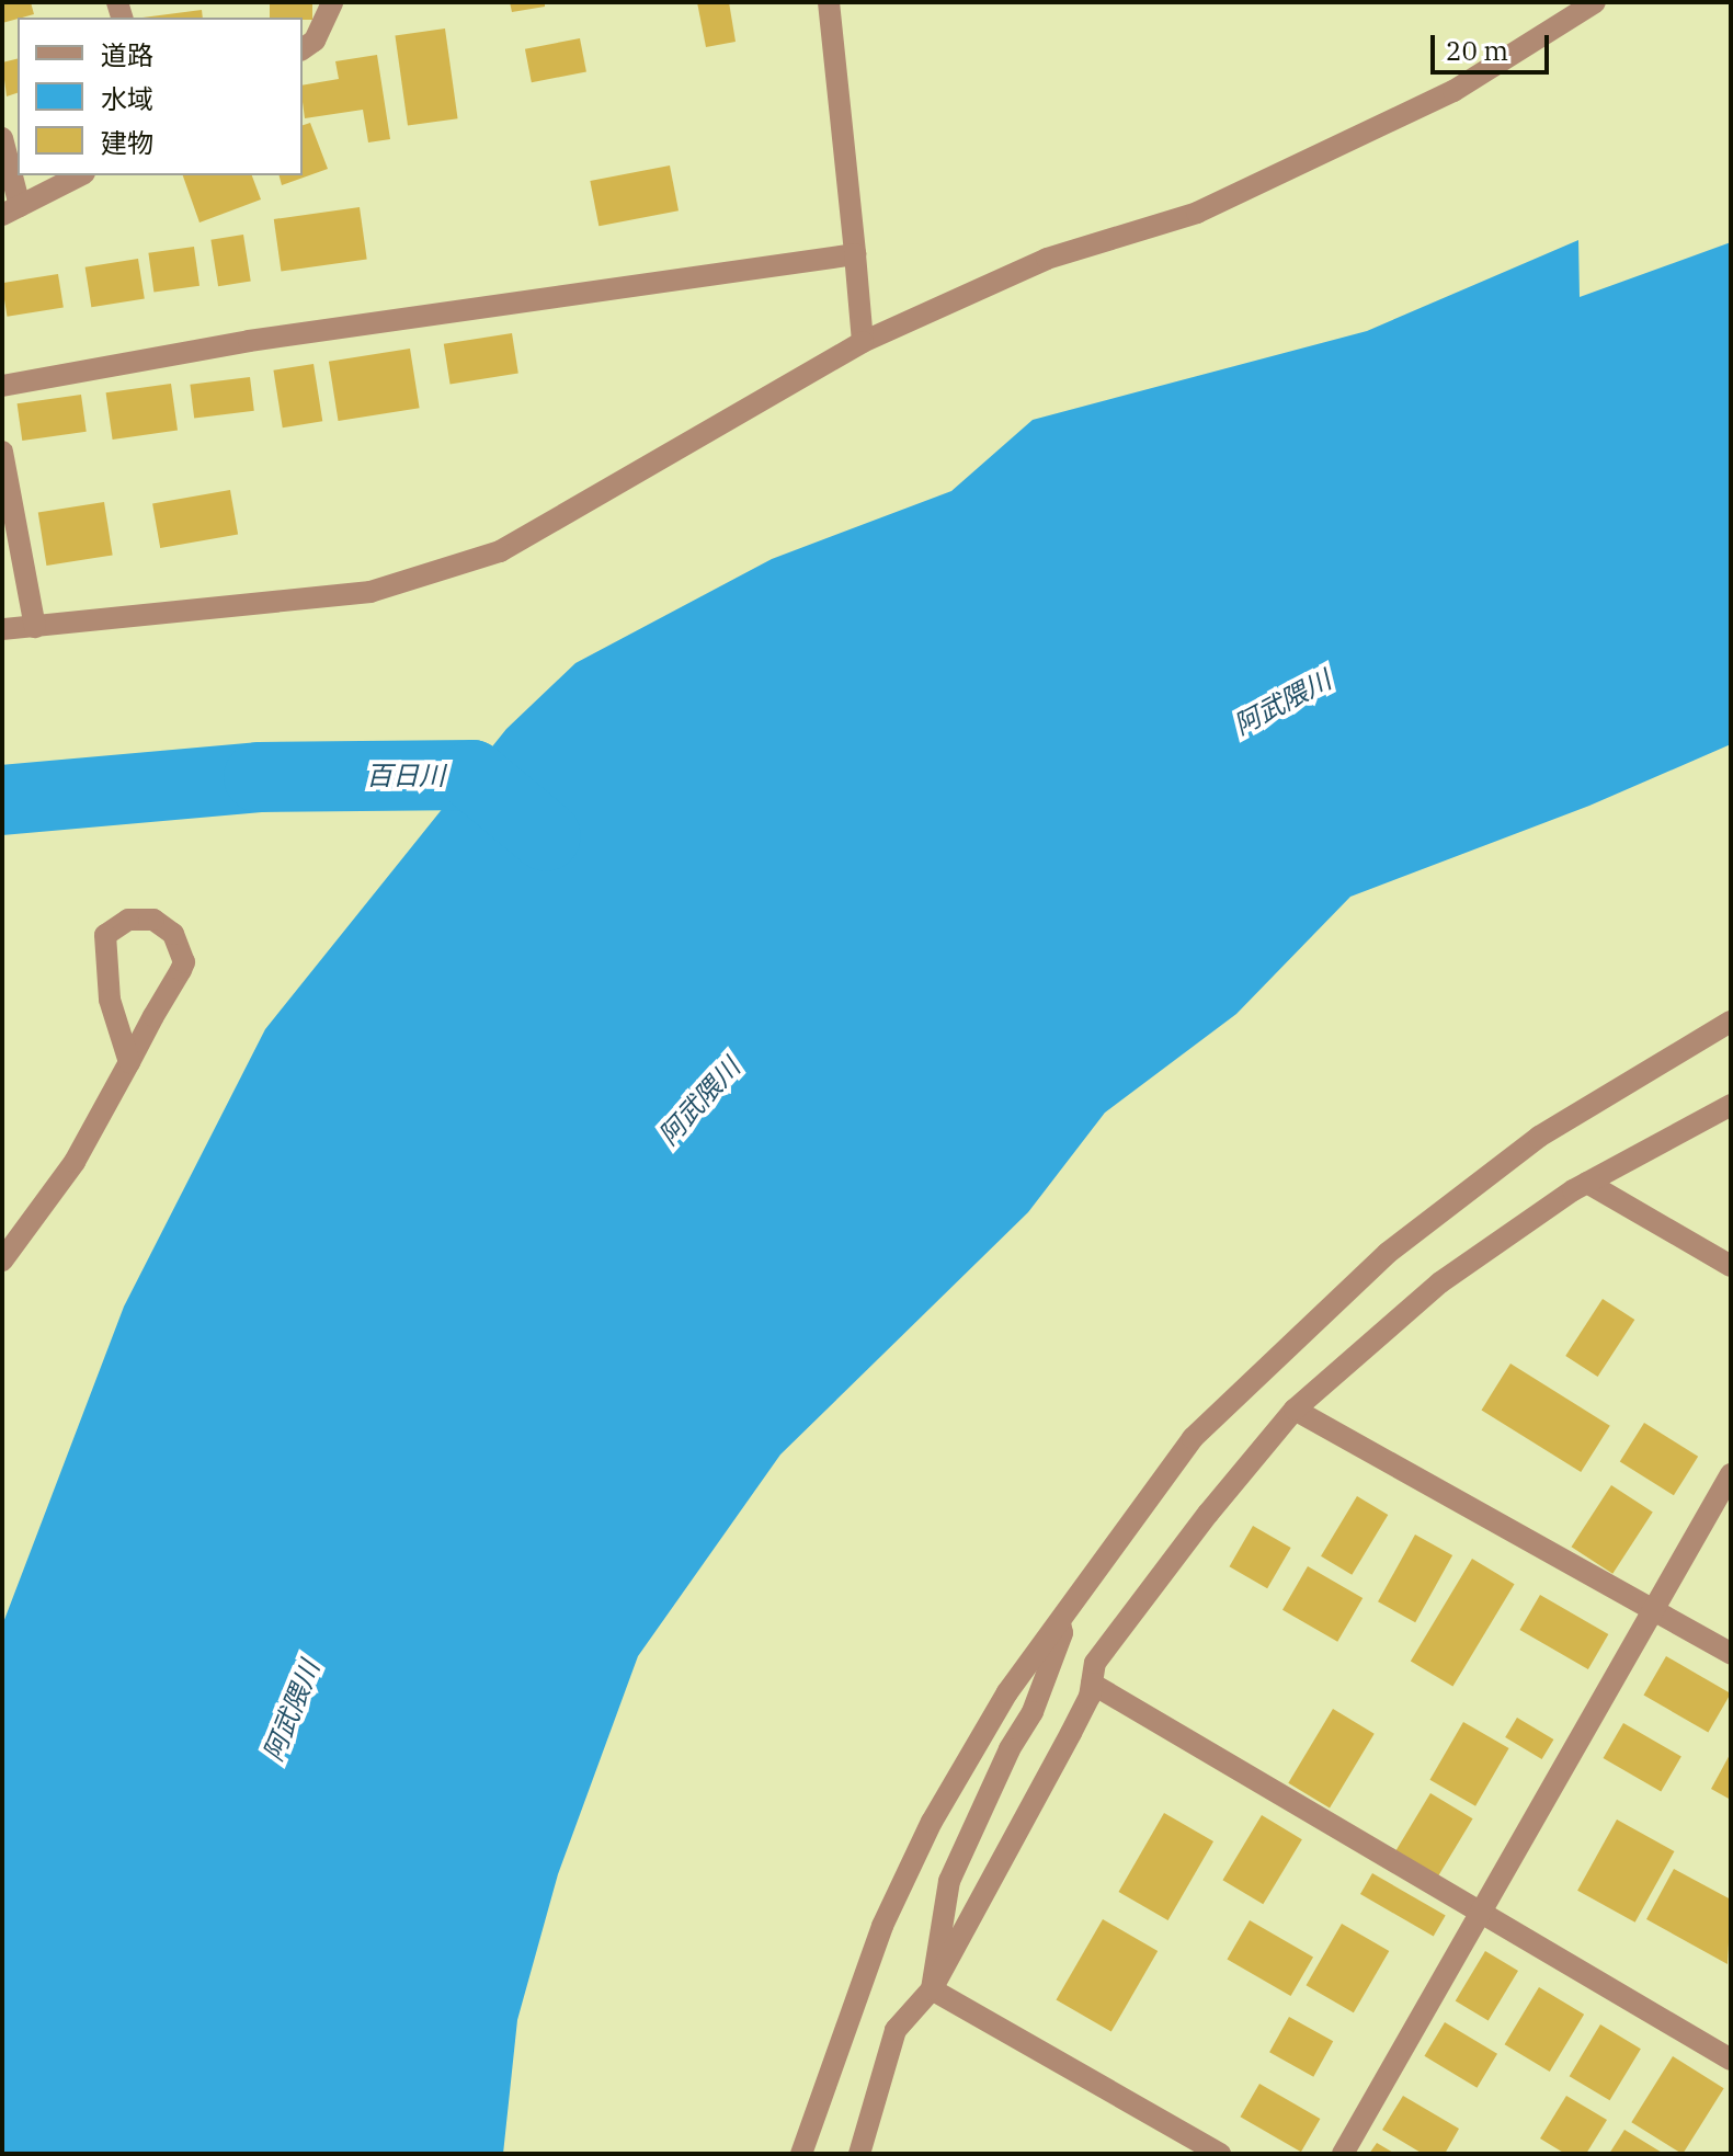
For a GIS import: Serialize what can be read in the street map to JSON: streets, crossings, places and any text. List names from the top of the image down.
{
  "water": ["阿武隈川", "百日川"],
  "legend": ["道路", "水域", "建物"],
  "scale_bar": "20 m"
}
